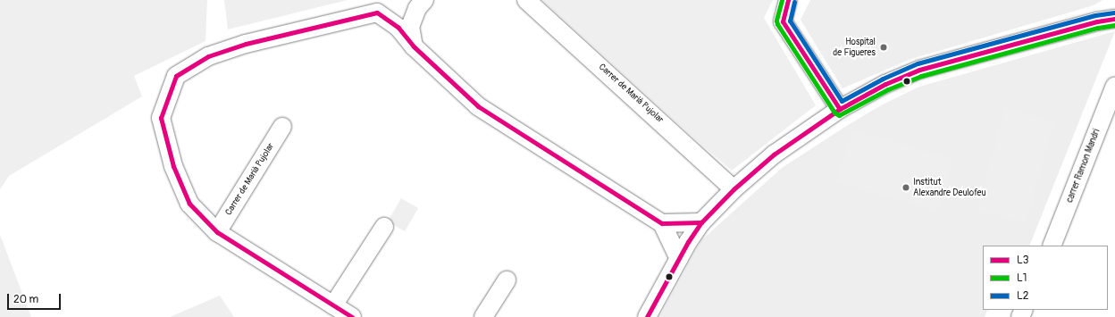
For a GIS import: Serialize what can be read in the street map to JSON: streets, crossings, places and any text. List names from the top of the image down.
{
  "streets": {
    "street": ["Carrer de Marià Pujolar", "carrer Ramon Mandri"]
  },
  "places": ["Hospital de Figueres", "Institut Alexandre Deulofeu"],
  "lines": ["transit line L3", "transit line L1", "transit line L2"],
  "legend": ["L3", "L1", "L2"],
  "scale_bar": "20 m"
}
